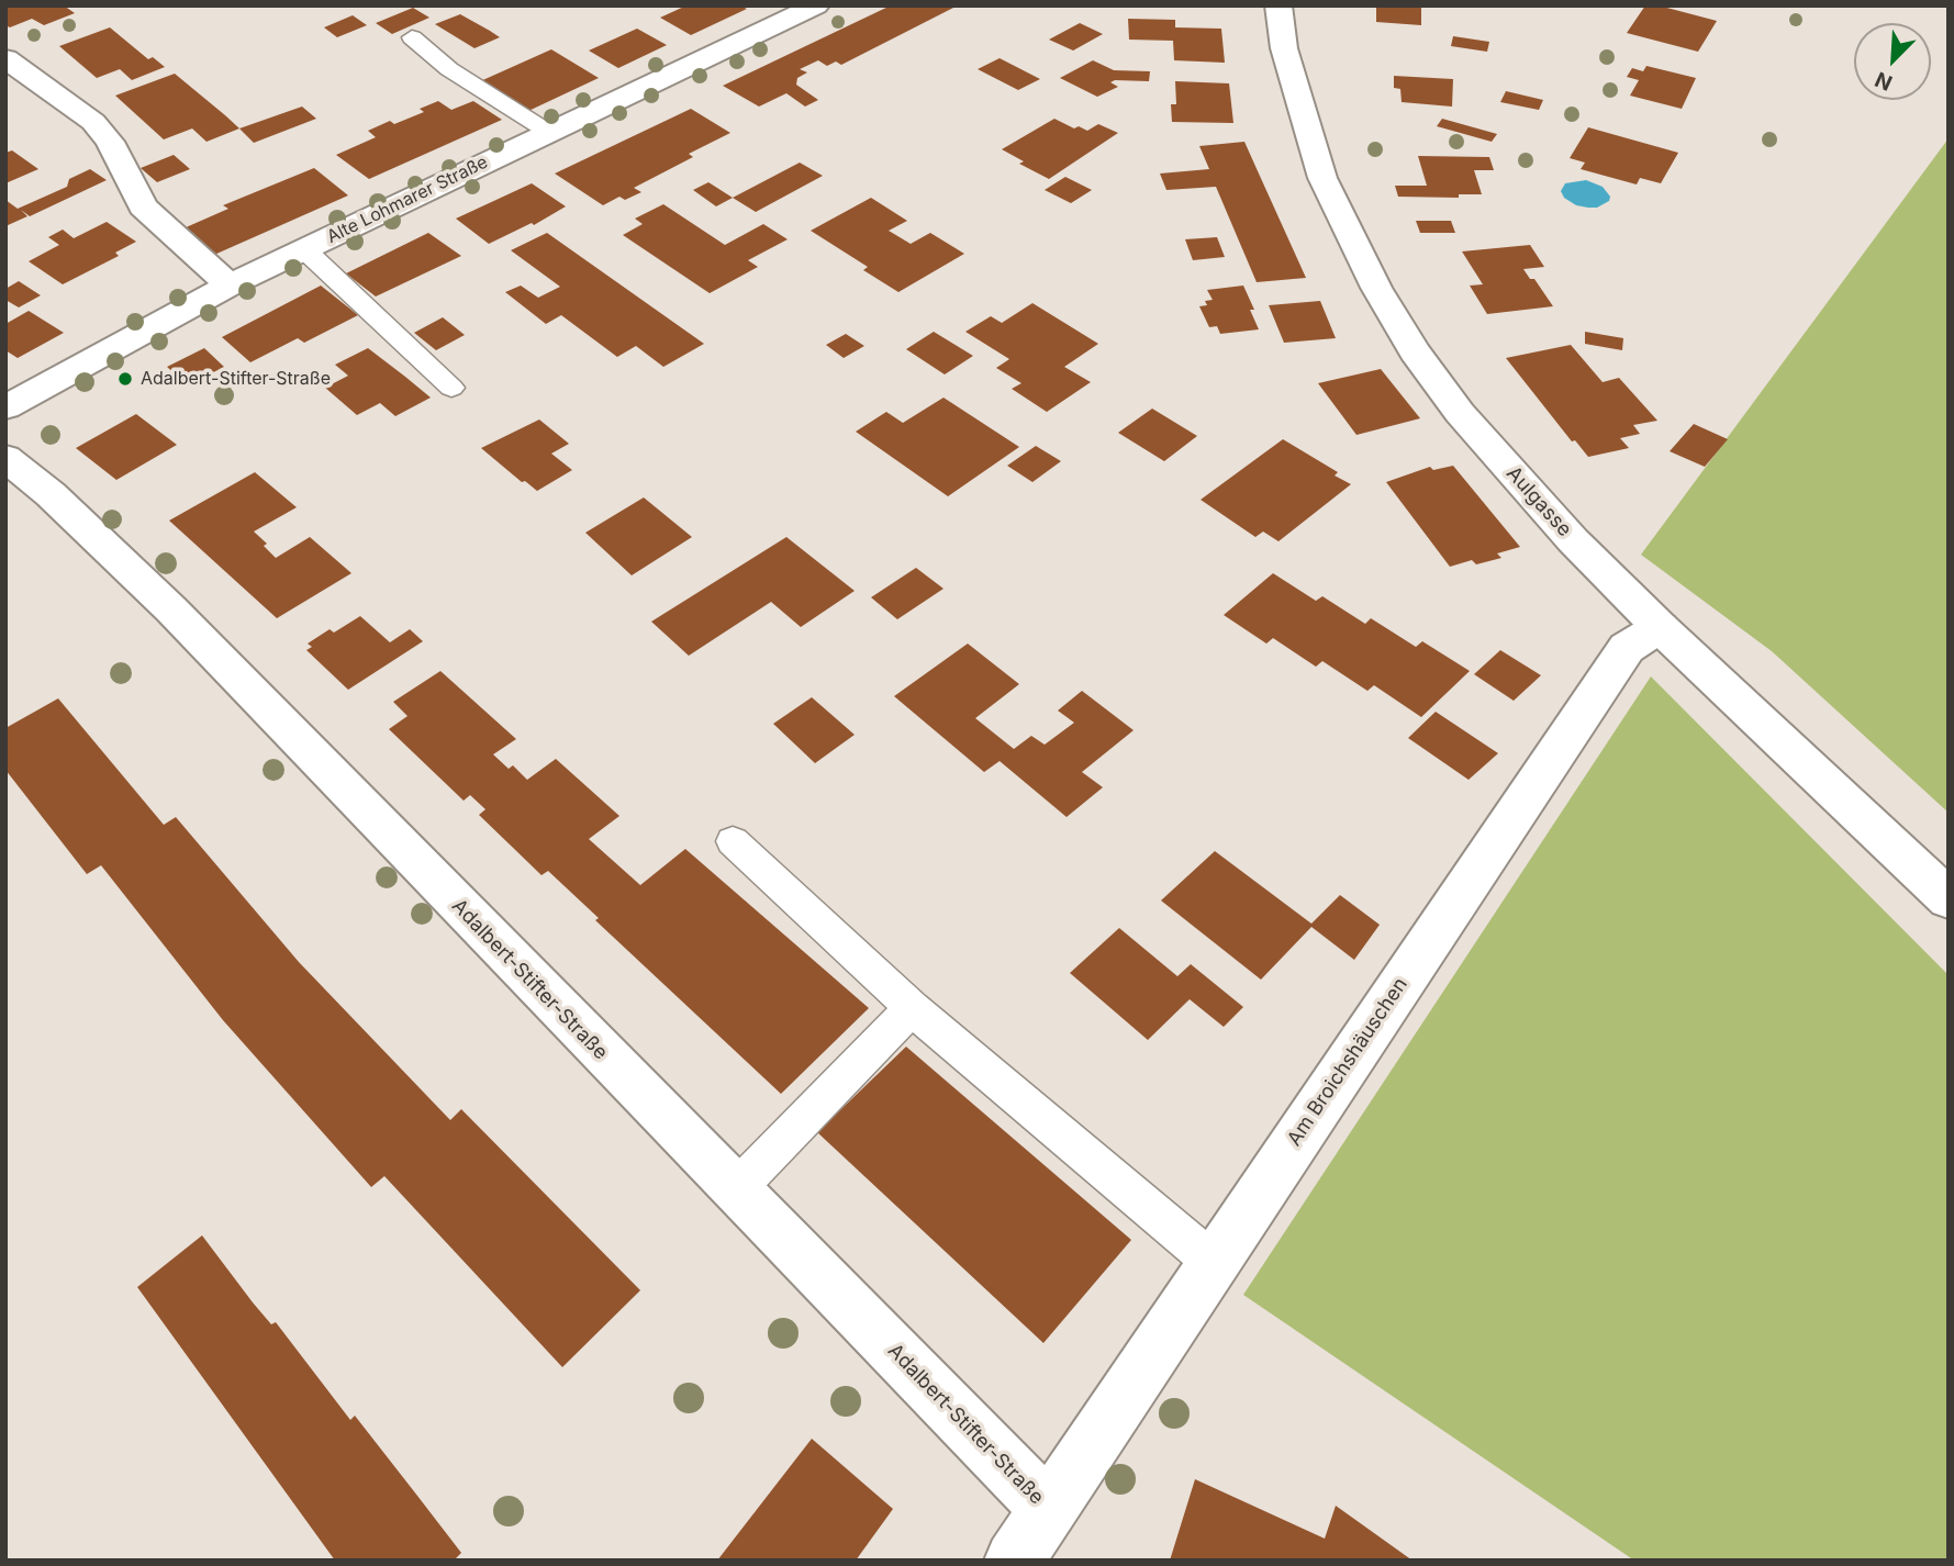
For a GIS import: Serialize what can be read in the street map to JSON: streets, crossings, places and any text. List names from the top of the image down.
{
  "streets": {
    "street": [
      "Alte Lohmarer Straße",
      "Aulgasse",
      "Adalbert-Stifter-Straße",
      "Am Broichshäuschen"
    ]
  },
  "crossings": [
    ["Aulgasse", "Am Broichshäuschen"],
    ["Adalbert-Stifter-Straße", "Am Broichshäuschen"]
  ],
  "places": ["Adalbert-Stifter-Straße"],
  "north": "bottom left"
}
